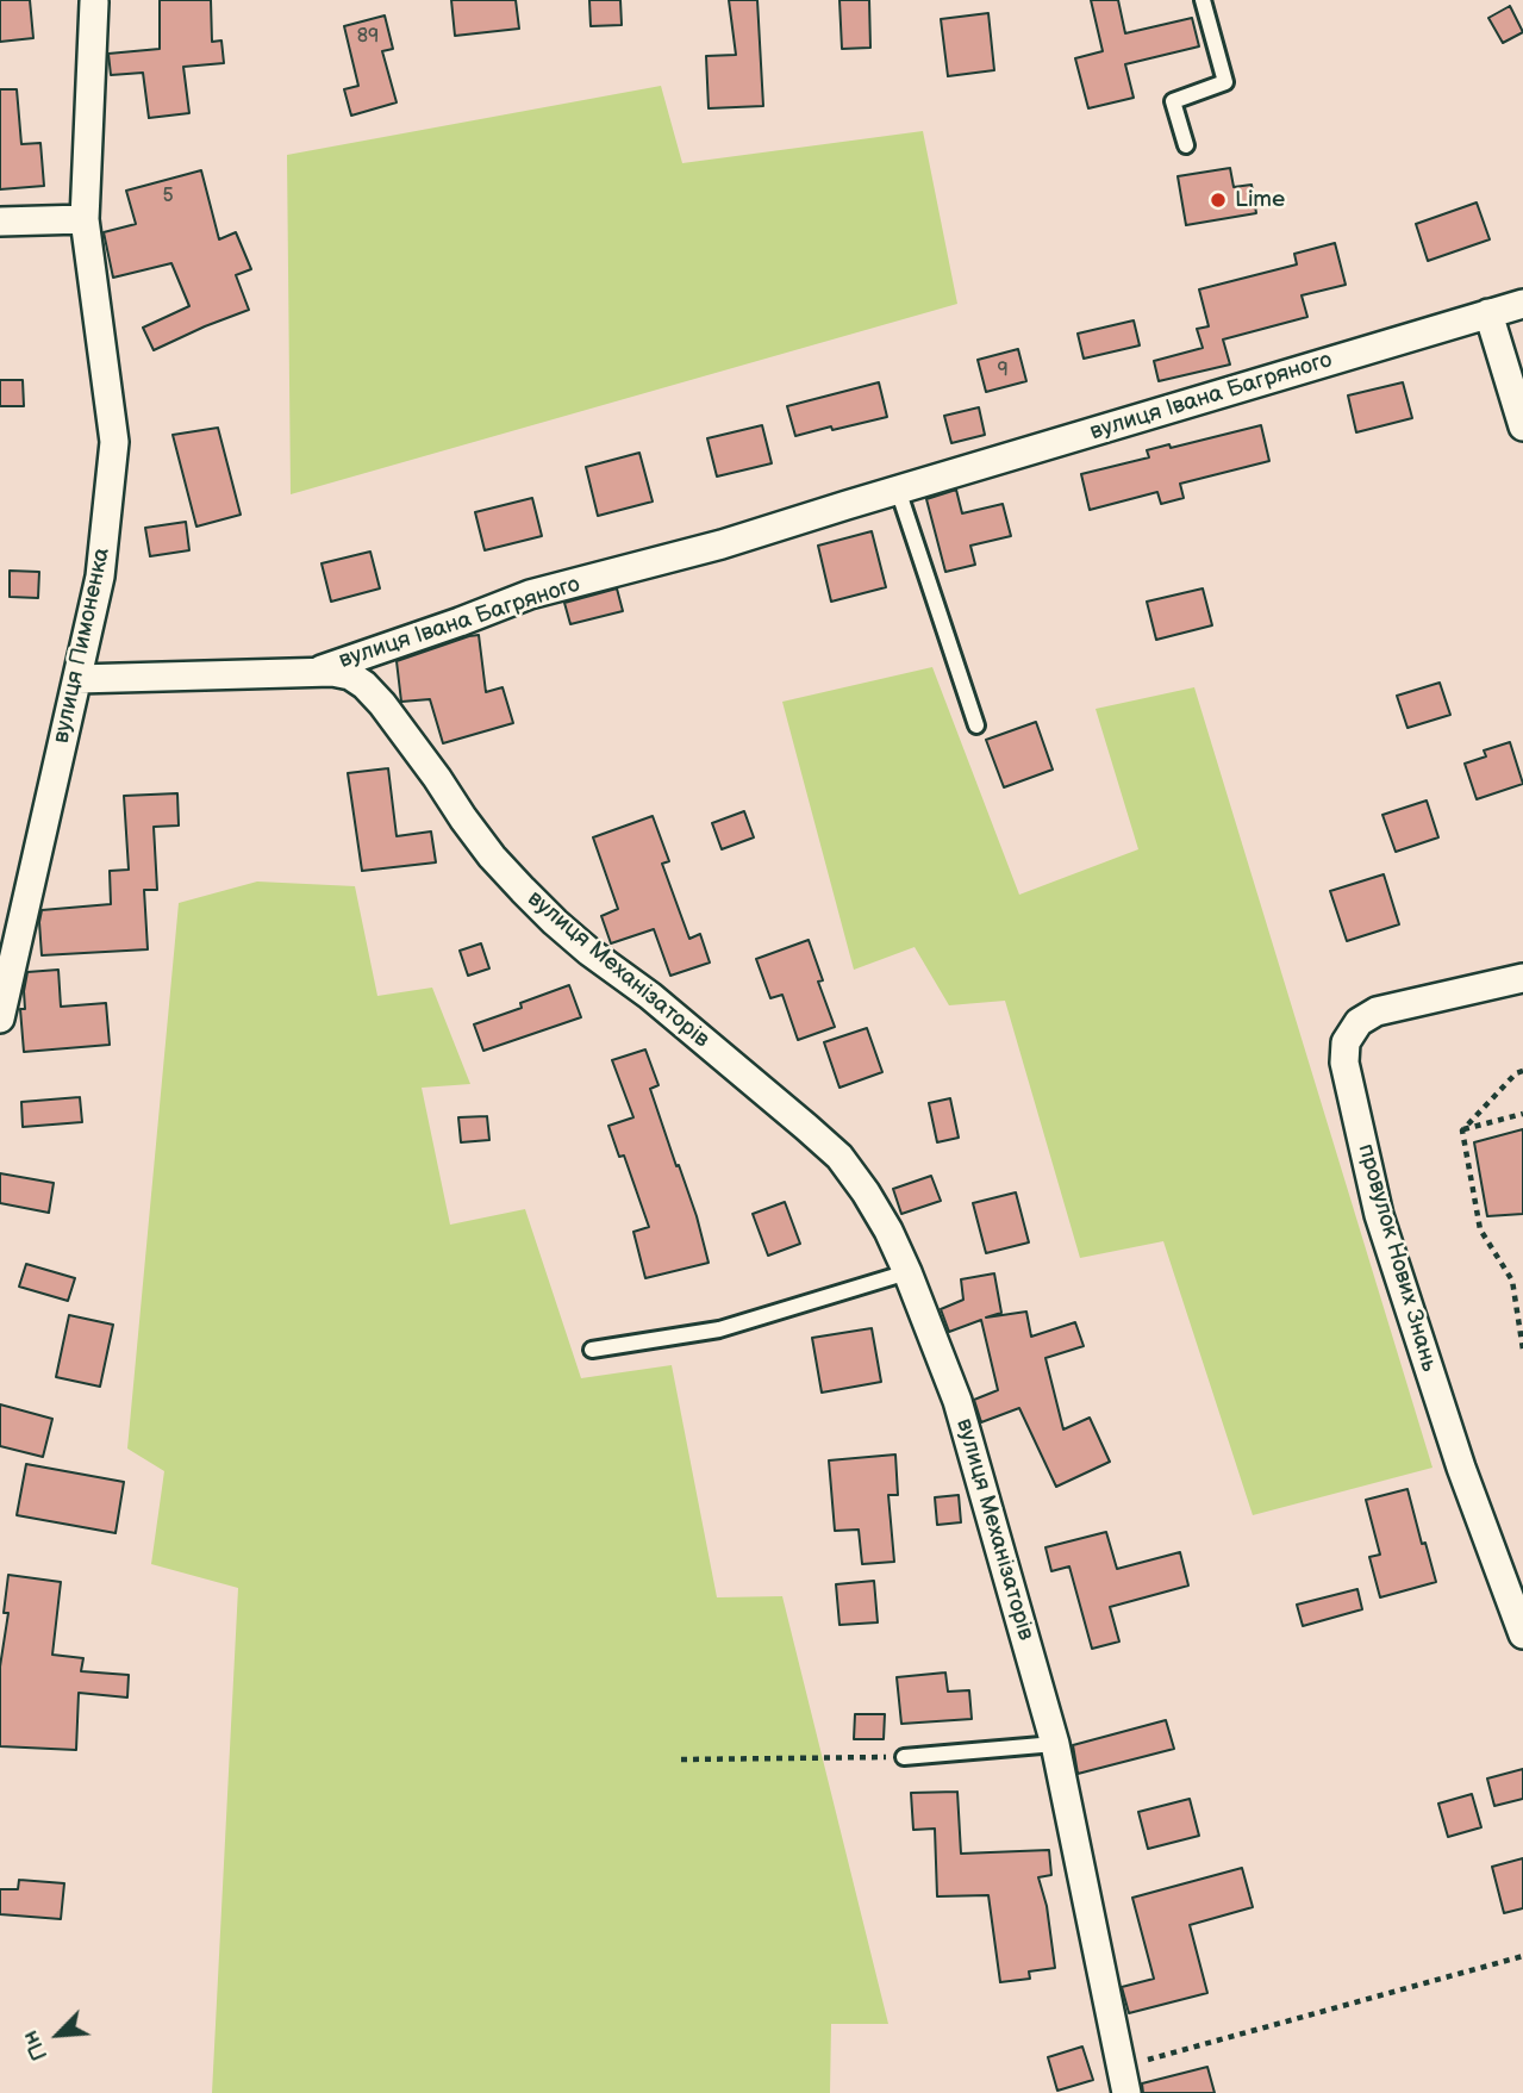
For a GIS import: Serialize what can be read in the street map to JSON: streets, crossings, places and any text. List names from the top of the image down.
{
  "streets": {
    "street": [
      "вулиця Івана Багряного",
      "вулиця Пимоненка",
      "вулиця Механізаторів",
      "провулок Нових Знань"
    ]
  },
  "crossings": [
    ["вулиця Івана Багряного", "вулиця Механізаторів"],
    ["вулиця Пимоненка", "вулиця Механізаторів"]
  ],
  "places": ["Lime"],
  "house_numbers": ["89", "5", "9"],
  "north": "bottom left"
}
